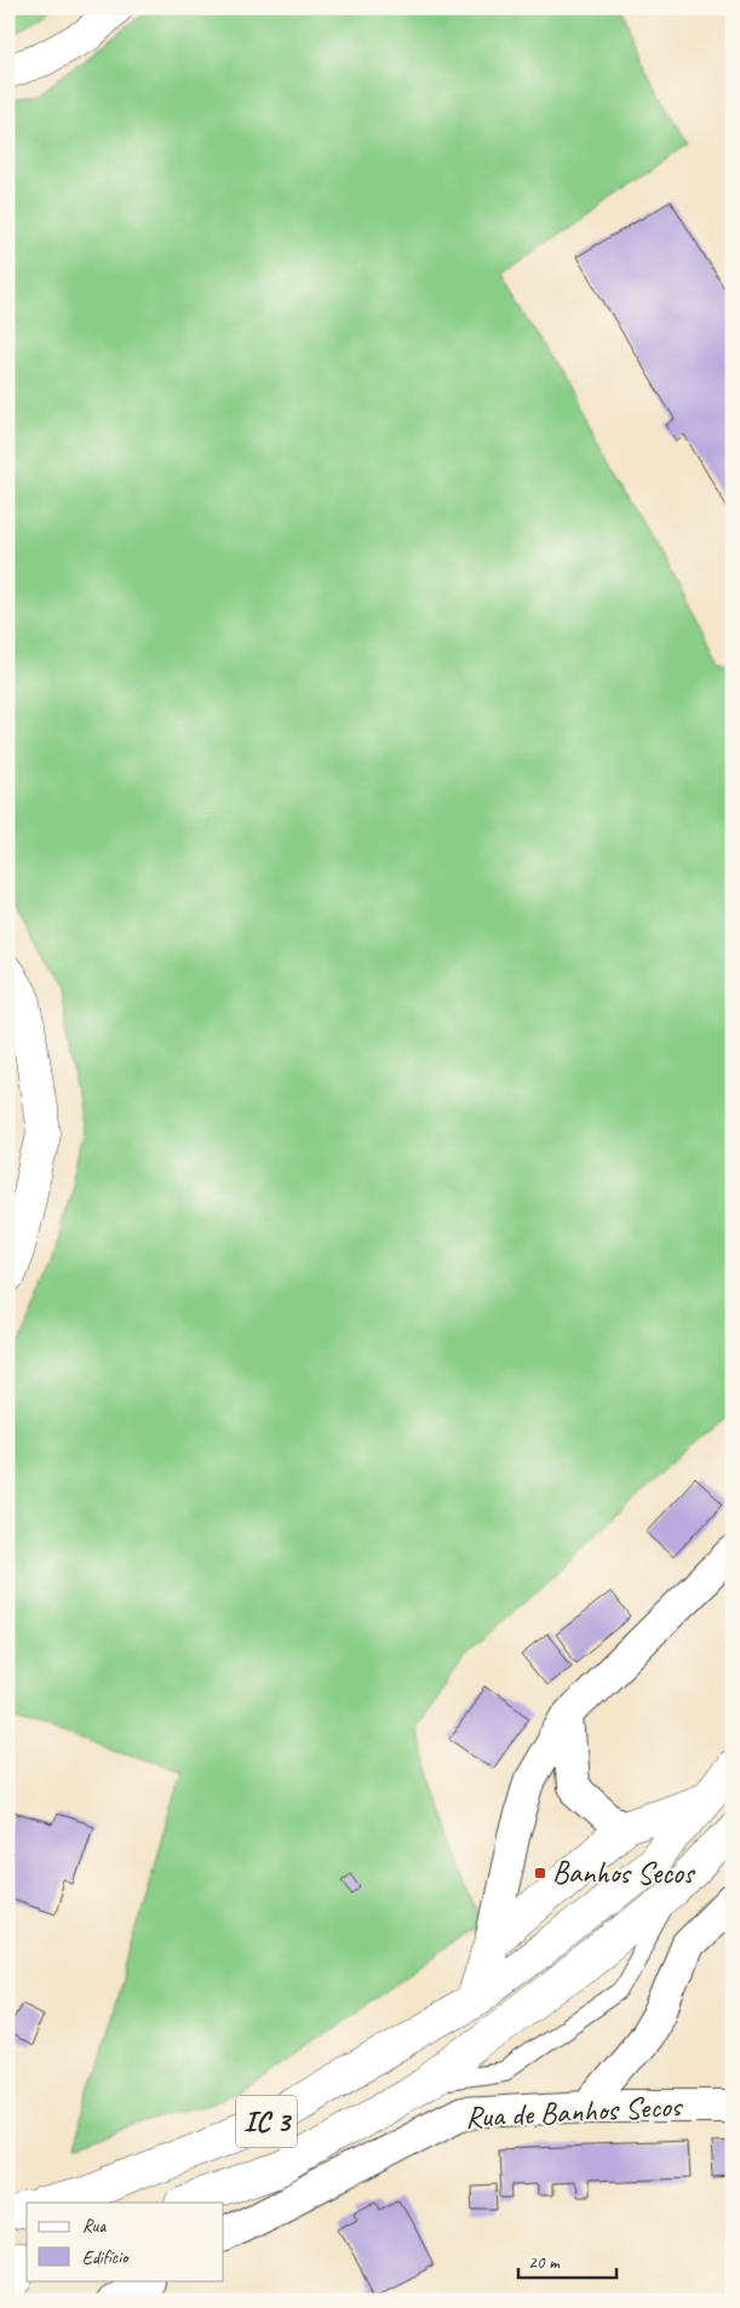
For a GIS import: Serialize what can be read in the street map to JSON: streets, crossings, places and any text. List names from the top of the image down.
{
  "streets": {
    "main road": ["IC 3"],
    "street": ["Rua de Banhos Secos"]
  },
  "places": {
    "transit": ["Banhos Secos"]
  },
  "legend": ["Rua", "Edifício"],
  "scale_bar": "20 m"
}
